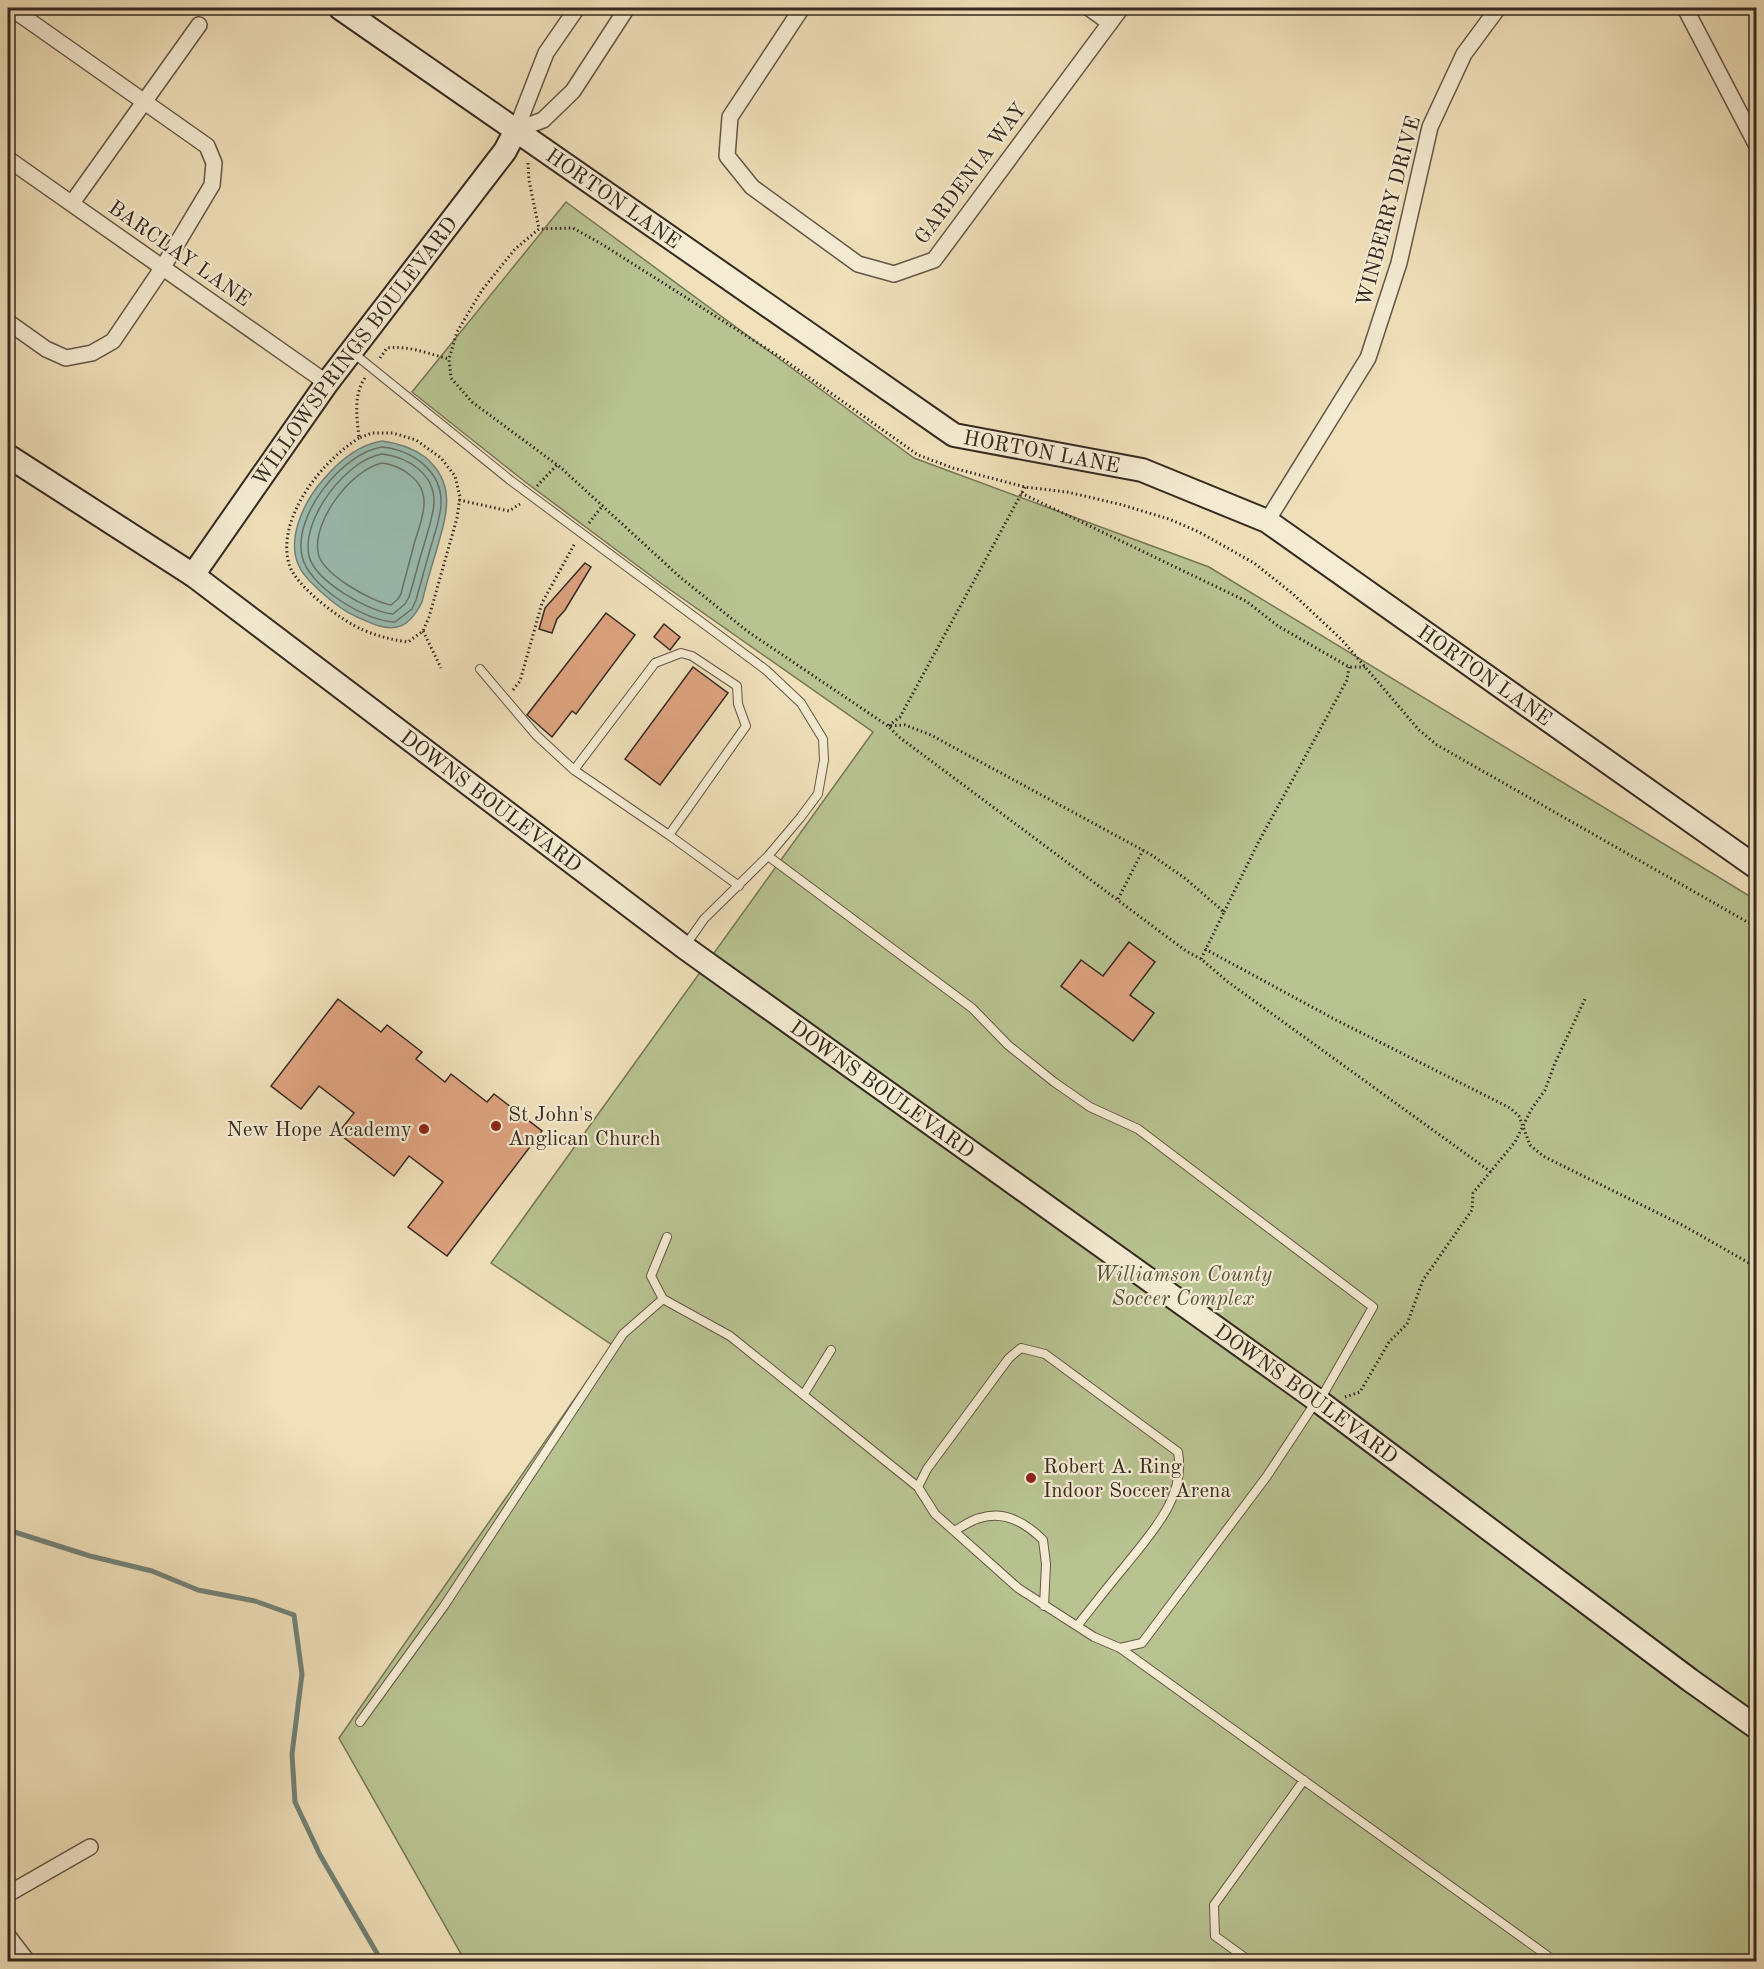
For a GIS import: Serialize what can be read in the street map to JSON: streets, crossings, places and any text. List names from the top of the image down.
{
  "streets": {
    "street": [
      "GARDENIA WAY",
      "HORTON LANE",
      "WINBERRY DRIVE",
      "BARCLAY LANE",
      "WILLOWSPRINGS BOULEVARD",
      "DOWNS BOULEVARD"
    ]
  },
  "crossings": [
    ["HORTON LANE", "WINBERRY DRIVE"],
    ["HORTON LANE", "WILLOWSPRINGS BOULEVARD"],
    ["BARCLAY LANE", "WILLOWSPRINGS BOULEVARD"],
    ["WILLOWSPRINGS BOULEVARD", "DOWNS BOULEVARD"]
  ],
  "parks": ["Williamson County Soccer Complex"],
  "places": ["St John's Anglican Church", "New Hope Academy", "Robert A. Ring Indoor Soccer Arena"]
}
